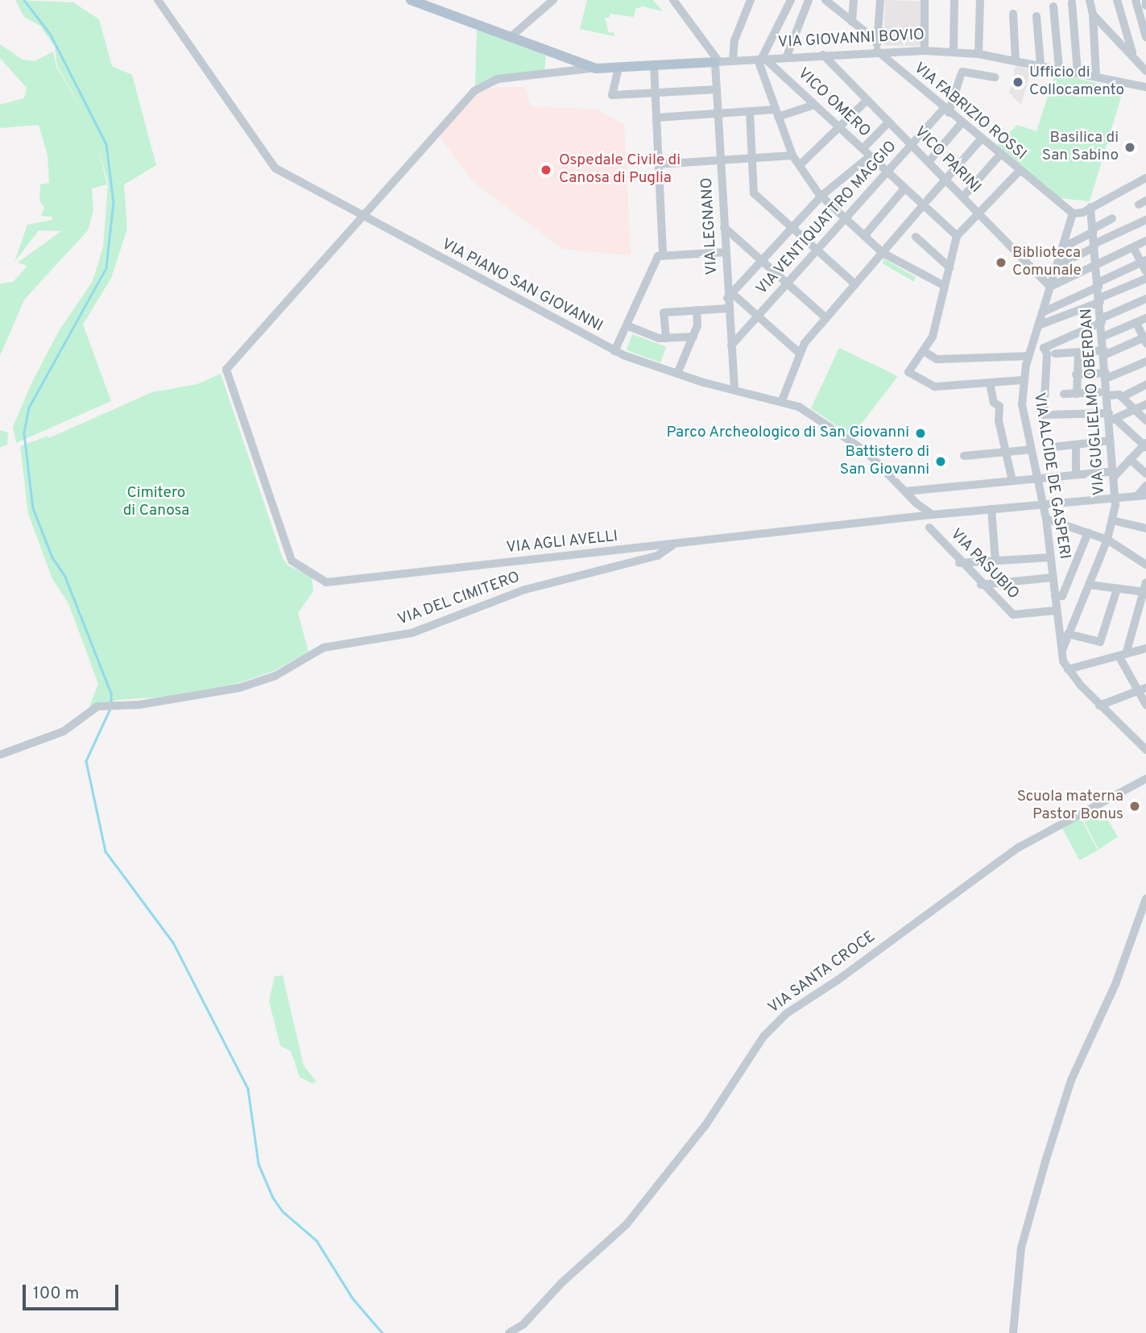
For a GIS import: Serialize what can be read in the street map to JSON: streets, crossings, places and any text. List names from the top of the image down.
{
  "streets": {
    "main road": ["VIA GIOVANNI BOVIO"],
    "street": [
      "VICO OMERO",
      "VIA FABRIZIO ROSSI",
      "VICO PARINI",
      "VIA VENTIQUATTRO MAGGIO",
      "VIA LEGNANO",
      "VIA PIANO SAN GIOVANNI",
      "VIA GUGLIELMO OBERDAN",
      "VIA ALCIDE DE GASPERI",
      "VIA AGLI AVELLI",
      "VIA PASUBIO",
      "VIA DEL CIMITERO",
      "VIA SANTA CROCE"
    ]
  },
  "crossings": [
    ["VIA GIOVANNI BOVIO", "VICO OMERO"],
    ["VIA GIOVANNI BOVIO", "VIA FABRIZIO ROSSI"],
    ["VIA GIOVANNI BOVIO", "VICO PARINI"],
    ["VIA GIOVANNI BOVIO", "VIA LEGNANO"],
    ["VICO OMERO", "VIA VENTIQUATTRO MAGGIO"],
    ["VIA FABRIZIO ROSSI", "VIA VENTIQUATTRO MAGGIO"],
    ["VIA FABRIZIO ROSSI", "VIA ALCIDE DE GASPERI"],
    ["VICO PARINI", "VIA VENTIQUATTRO MAGGIO"],
    ["VICO PARINI", "VIA ALCIDE DE GASPERI"],
    ["VIA VENTIQUATTRO MAGGIO", "VIA LEGNANO"],
    ["VIA LEGNANO", "VIA PIANO SAN GIOVANNI"],
    ["VIA PIANO SAN GIOVANNI", "VIA AGLI AVELLI"],
    ["VIA GUGLIELMO OBERDAN", "VIA ALCIDE DE GASPERI"],
    ["VIA GUGLIELMO OBERDAN", "VIA AGLI AVELLI"],
    ["VIA ALCIDE DE GASPERI", "VIA AGLI AVELLI"],
    ["VIA ALCIDE DE GASPERI", "VIA PASUBIO"],
    ["VIA AGLI AVELLI", "VIA DEL CIMITERO"]
  ],
  "parks": ["Cimitero di Canosa"],
  "places": [
    "Ufficio di Collocamento",
    "Basilica di San Sabino",
    "Ospedale Civile di Canosa di Puglia",
    "Biblioteca Comunale",
    "Parco Archeologico di San Giovanni",
    "Battistero di San Giovanni",
    "Scuola materna Pastor Bonus"
  ],
  "scale_bar": "100 m"
}
